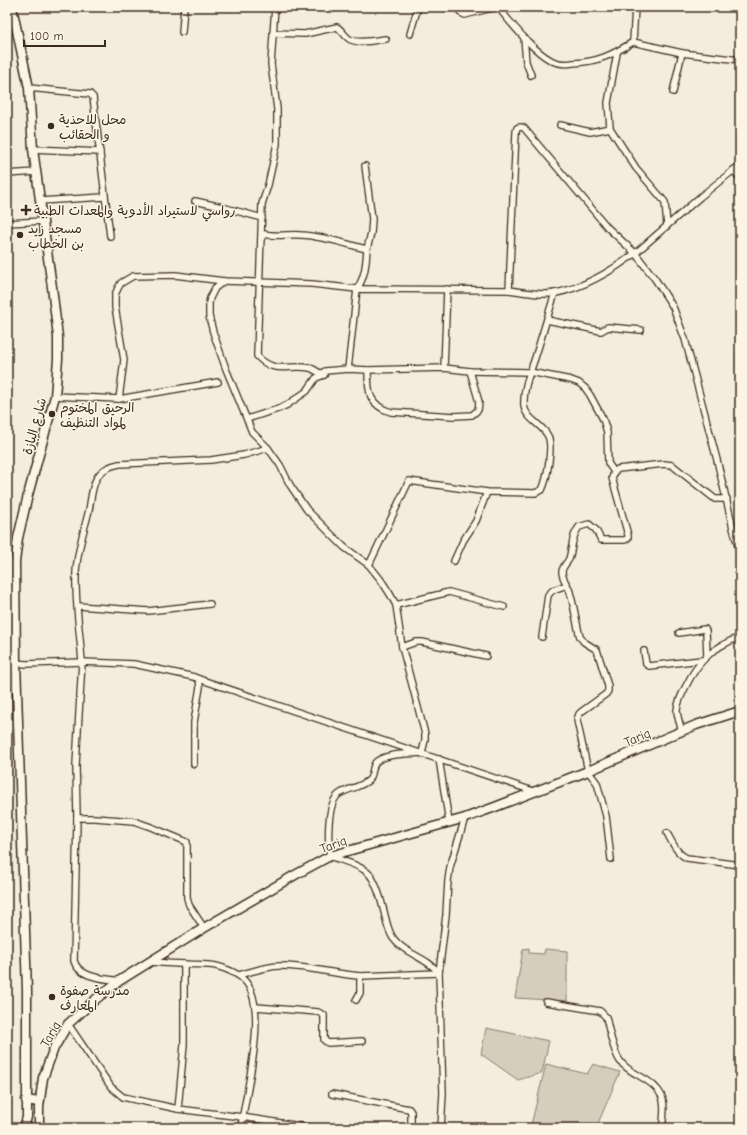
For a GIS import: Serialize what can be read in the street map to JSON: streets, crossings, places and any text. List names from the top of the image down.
{
  "streets": {
    "main road": ["شارع البازة", "Tariq"]
  },
  "places": {
    "other": [
      "محل للاحذية و الحقائب",
      "مسجد زيد بن الخطاب",
      "الرحيق المختوم لمواد التنظيف",
      "مدرسة صفوة المعارف"
    ],
    "health": ["رواسي لاستيراد الأدوية والمعدات الطبية"]
  },
  "scale_bar": "100 m"
}
